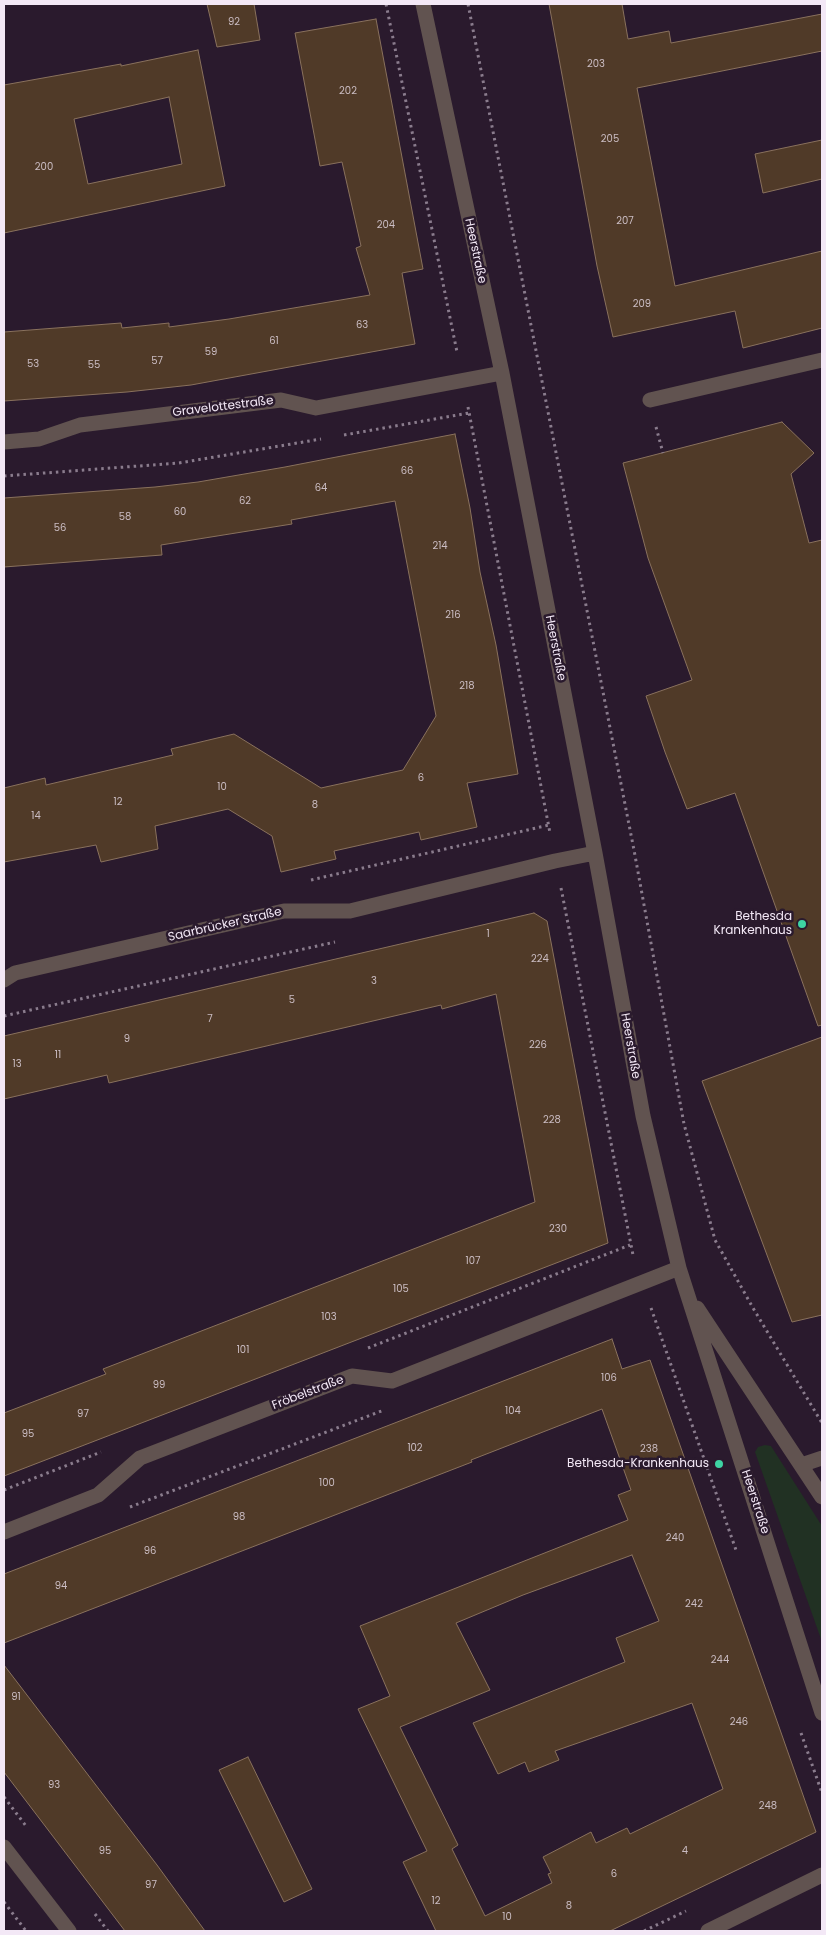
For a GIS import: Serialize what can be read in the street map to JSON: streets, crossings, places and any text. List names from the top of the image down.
{
  "streets": {
    "street": [
      "Heerstraße",
      "Gravelottestraße",
      "Saarbrücker Straße",
      "Fröbelstraße"
    ]
  },
  "crossings": [
    ["Heerstraße", "Gravelottestraße"],
    ["Heerstraße", "Saarbrücker Straße"],
    ["Heerstraße", "Fröbelstraße"]
  ],
  "places": ["Bethesda Krankenhaus", "Bethesda-Krankenhaus"],
  "house_numbers": [
    "92",
    "203",
    "202",
    "205",
    "200",
    "207",
    "204",
    "209",
    "63",
    "61",
    "59",
    "57",
    "53",
    "55",
    "66",
    "64",
    "62",
    "60",
    "58",
    "56",
    "214",
    "216",
    "218",
    "6",
    "10",
    "12",
    "8",
    "14",
    "1",
    "224",
    "3",
    "5",
    "7",
    "9",
    "226",
    "11",
    "13",
    "228",
    "230",
    "107",
    "105",
    "103",
    "101",
    "106",
    "99",
    "104",
    "97",
    "95",
    "102",
    "238",
    "100",
    "98",
    "240",
    "96",
    "94",
    "242",
    "244",
    "91",
    "246",
    "93",
    "248",
    "95",
    "4",
    "6",
    "97",
    "12",
    "8",
    "10"
  ]
}
